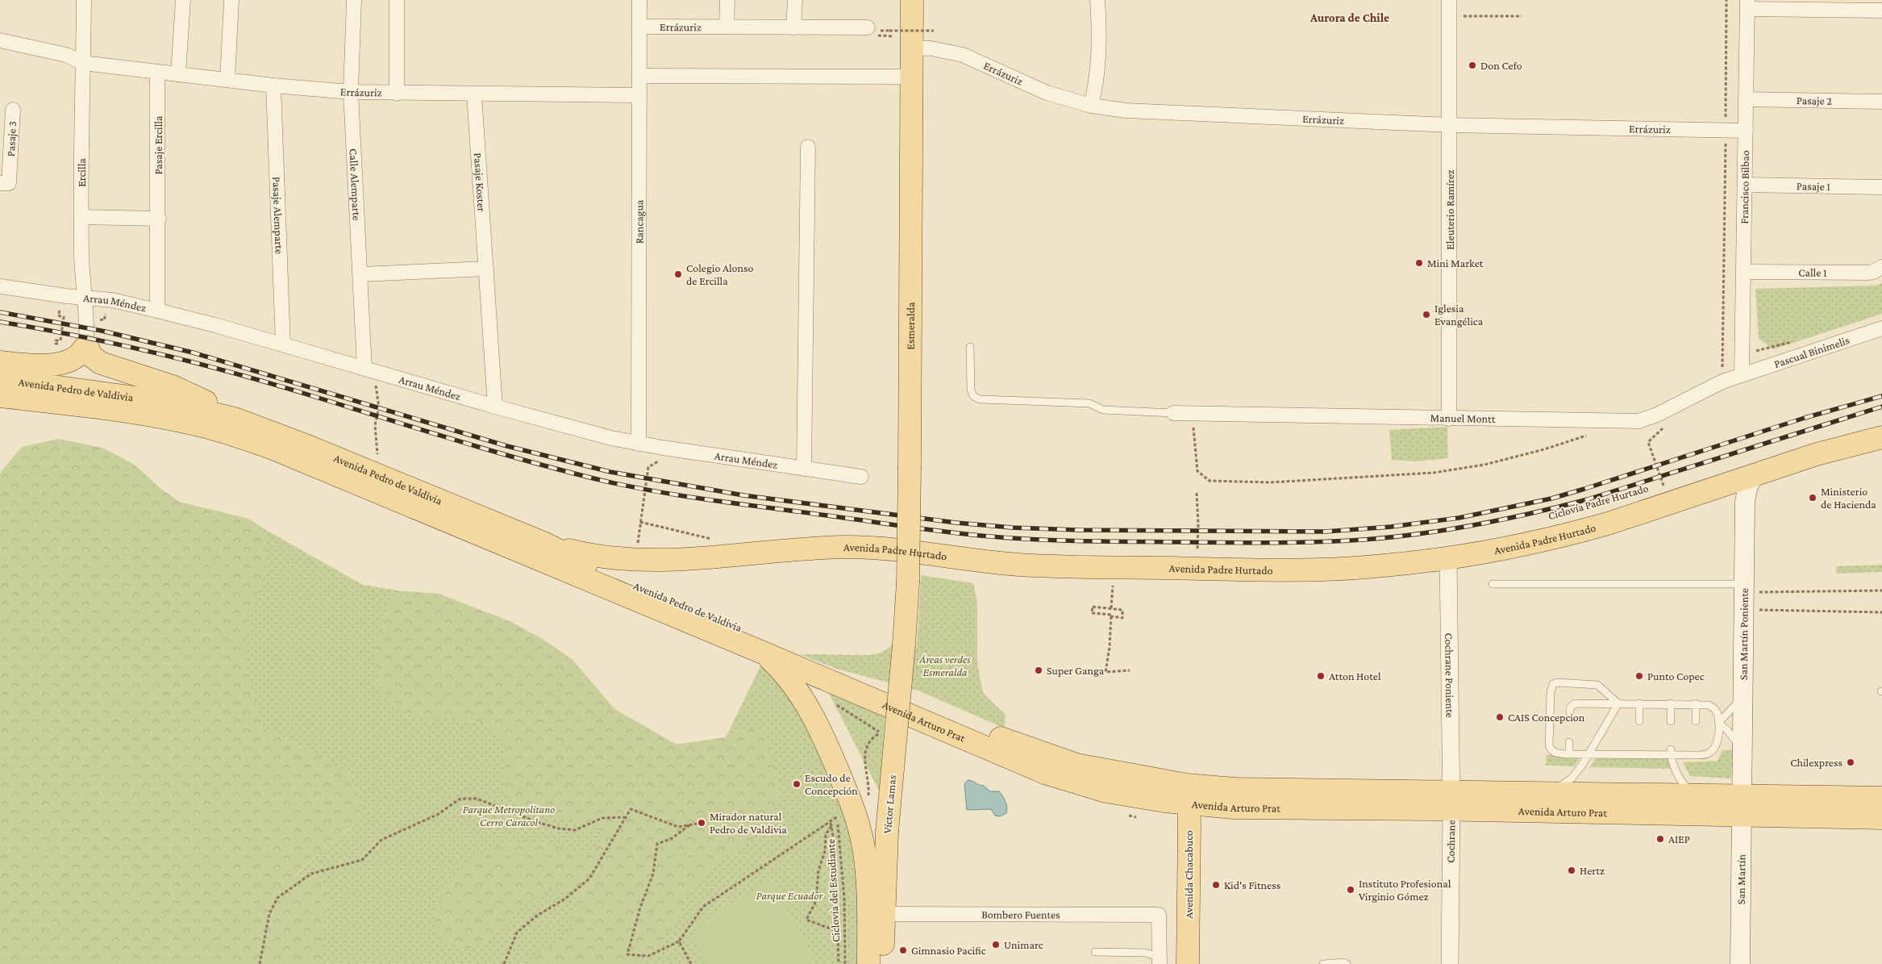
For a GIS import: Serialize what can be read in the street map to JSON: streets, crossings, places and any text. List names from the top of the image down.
{
  "streets": {
    "main road": [
      "Esmeralda",
      "Avenida Pedro de Valdivia",
      "Avenida Padre Hurtado",
      "San Martín Poniente",
      "Avenida Arturo Prat",
      "Víctor Lamas",
      "Avenida Chacabuco",
      "San Martín"
    ],
    "street": [
      "Errázuriz",
      "Pasaje 2",
      "Pasaje 3",
      "Pasaje Ercilla",
      "Ercilla",
      "Pasaje Koster",
      "Calle Alemparte",
      "Pasaje 1",
      "Francisco Bilbao",
      "Eleuterio Ramírez",
      "Pasaje Alemparte",
      "Rancagua",
      "Calle 1",
      "Arrau Méndez",
      "Pascual Binimelis",
      "Manuel Montt",
      "Cochrane Poniente",
      "Cochrane",
      "Bombero Fuentes"
    ],
    "path": ["Ciclovía del Estudiante"]
  },
  "crossings": [
    ["Errázuriz", "Pasaje Ercilla"],
    ["Errázuriz", "Ercilla"],
    ["Errázuriz", "Pasaje Koster"],
    ["Errázuriz", "Calle Alemparte"],
    ["Errázuriz", "Francisco Bilbao"],
    ["Errázuriz", "Eleuterio Ramírez"],
    ["Errázuriz", "Pasaje Alemparte"],
    ["Errázuriz", "Rancagua"],
    ["Errázuriz", "Esmeralda"],
    ["Pasaje 2", "Francisco Bilbao"],
    ["Pasaje Ercilla", "Arrau Méndez"],
    ["Ercilla", "Arrau Méndez"],
    ["Pasaje Koster", "Arrau Méndez"],
    ["Calle Alemparte", "Arrau Méndez"],
    ["Pasaje 1", "Francisco Bilbao"],
    ["Francisco Bilbao", "Calle 1"],
    ["Francisco Bilbao", "Pascual Binimelis"],
    ["Francisco Bilbao", "Manuel Montt"],
    ["Eleuterio Ramírez", "Manuel Montt"],
    ["Pasaje Alemparte", "Arrau Méndez"],
    ["Rancagua", "Arrau Méndez"],
    ["Esmeralda", "Víctor Lamas"],
    ["Pascual Binimelis", "Manuel Montt"],
    ["Avenida Pedro de Valdivia", "Avenida Padre Hurtado"],
    ["Avenida Pedro de Valdivia", "Avenida Arturo Prat"],
    ["Avenida Padre Hurtado", "San Martín Poniente"],
    ["Avenida Padre Hurtado", "Cochrane Poniente"],
    ["San Martín Poniente", "Avenida Arturo Prat"],
    ["San Martín Poniente", "San Martín"],
    ["Cochrane Poniente", "Avenida Arturo Prat"],
    ["Cochrane Poniente", "Cochrane"],
    ["Avenida Arturo Prat", "Cochrane"],
    ["Avenida Arturo Prat", "Avenida Chacabuco"],
    ["Avenida Arturo Prat", "San Martín"],
    ["Víctor Lamas", "Bombero Fuentes"]
  ],
  "districts": ["Aurora de Chile"],
  "parks": ["Áreas verdes Esmeralda", "Parque Metropolitano Cerro Caracol", "Parque Ecuador"],
  "places": [
    "Don Cefo",
    "Mini Market",
    "Colegio Alonso de Ercilla",
    "Iglesia Evangélica",
    "Ministerio de Hacienda",
    "Super Ganga",
    "Atton Hotel",
    "Punto Copec",
    "CAIS Concepcion",
    "Chilexpress",
    "Escudo de Concepción",
    "Mirador natural Pedro de Valdivia",
    "AIEP",
    "Hertz",
    "Kid's Fitness",
    "Instituto Profesional Virginio Gómez",
    "Unimarc",
    "Gimnasio Pacific"
  ]
}
